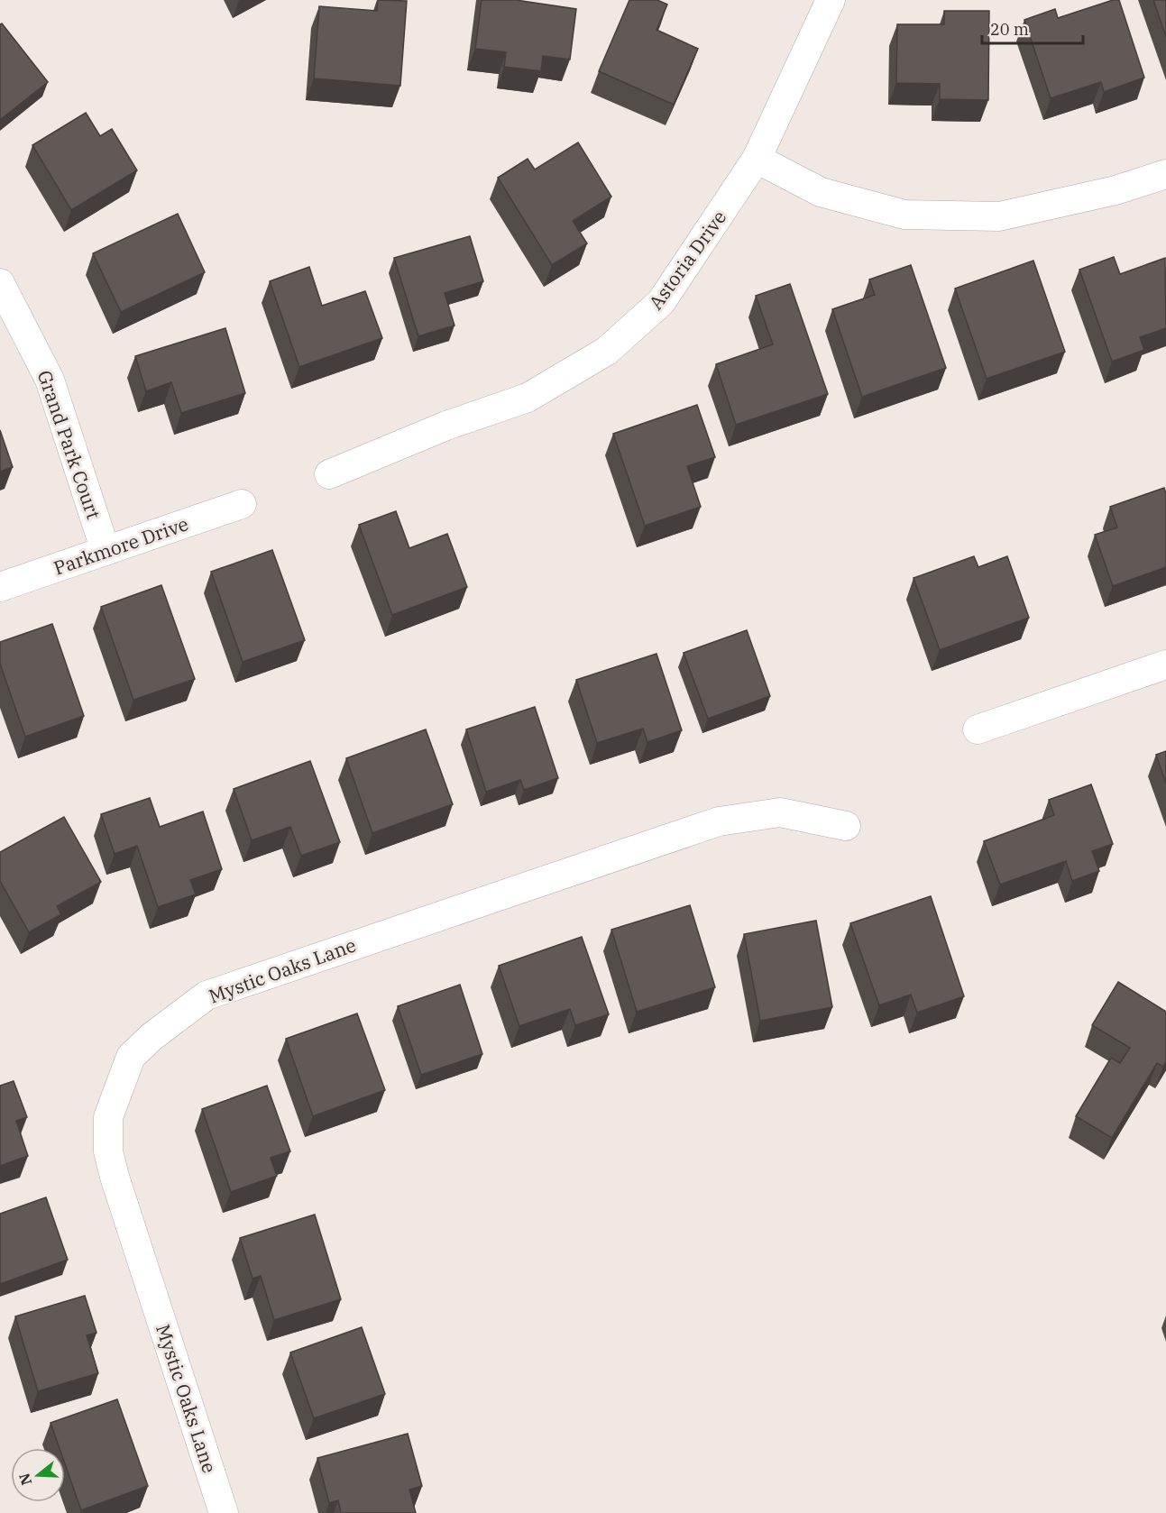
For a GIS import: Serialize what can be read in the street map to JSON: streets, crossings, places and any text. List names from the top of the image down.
{
  "streets": {
    "street": [
      "Astoria Drive",
      "Grand Park Court",
      "Parkmore Drive",
      "Mystic Oaks Lane"
    ]
  },
  "crossings": [
    ["Grand Park Court", "Parkmore Drive"]
  ],
  "scale_bar": "20 m",
  "north": "left"
}
